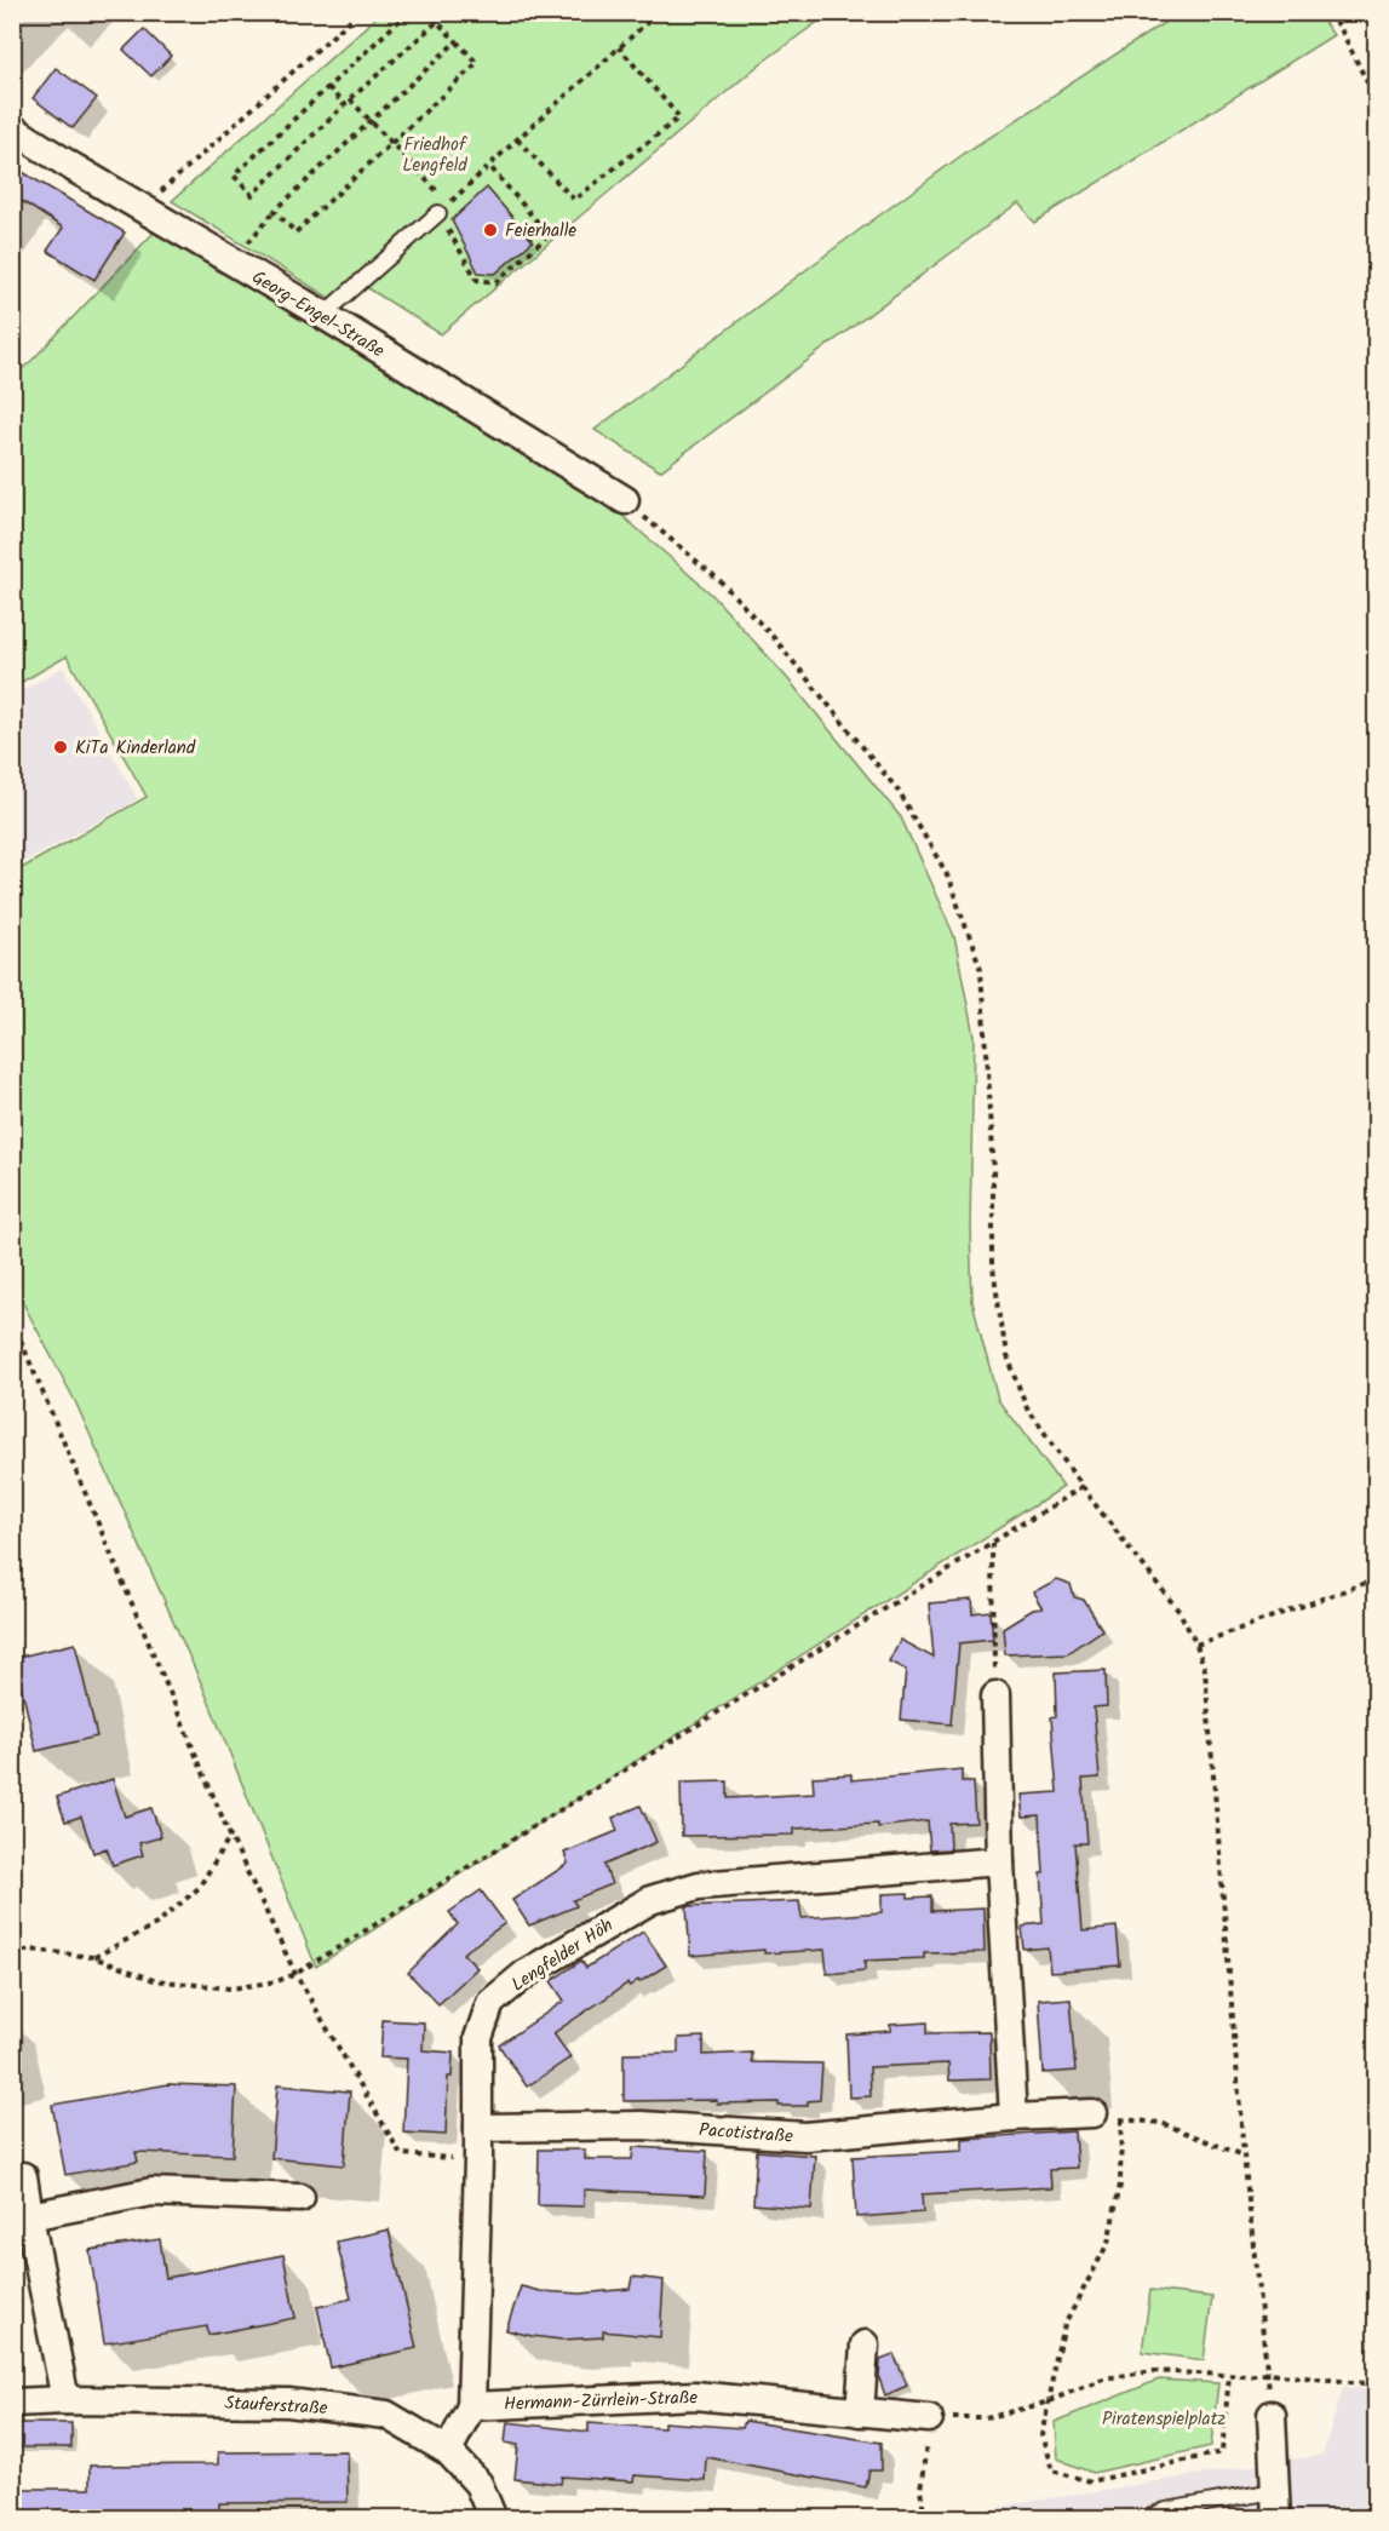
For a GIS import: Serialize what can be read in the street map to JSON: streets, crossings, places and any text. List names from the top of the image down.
{
  "streets": {
    "street": [
      "Georg-Engel-Straße",
      "Lengfelder Höh",
      "Pacotistraße",
      "Hermann-Zürrlein-Straße",
      "Stauferstraße"
    ]
  },
  "crossings": [
    ["Lengfelder Höh", "Pacotistraße"],
    ["Lengfelder Höh", "Hermann-Zürrlein-Straße"],
    ["Lengfelder Höh", "Stauferstraße"]
  ],
  "parks": ["Friedhof Lengfeld", "Piratenspielplatz"],
  "places": ["Feierhalle", "KiTa Kinderland"]
}
